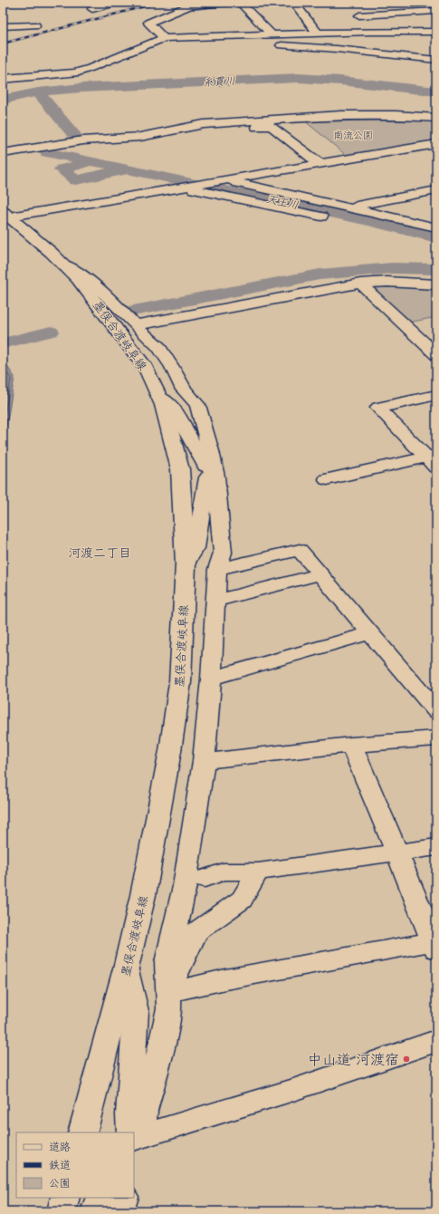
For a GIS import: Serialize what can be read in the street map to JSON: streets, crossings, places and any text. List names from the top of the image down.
{
  "streets": {
    "main road": ["墨俣合渡岐阜線"]
  },
  "districts": ["河渡二丁目"],
  "water": ["糸貫川", "天王川"],
  "parks": ["南流公園"],
  "places": ["中山道 河渡宿"],
  "legend": ["道路", "鉄道", "公園"]
}
